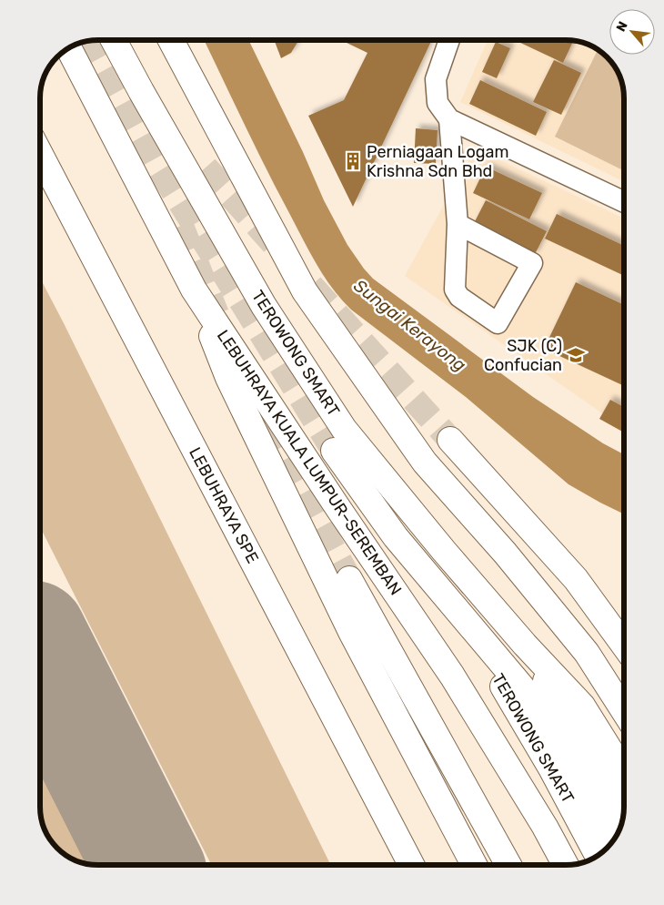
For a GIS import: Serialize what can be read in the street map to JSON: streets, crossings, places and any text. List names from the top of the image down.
{
  "streets": {
    "highway": ["TEROWONG SMART", "LEBUHRAYA KUALA LUMPUR–SEREMBAN", "LEBUHRAYA SPE"]
  },
  "water": ["Sungai Kerayong"],
  "places": {
    "building": ["Perniagaan Logam Krishna Sdn Bhd"],
    "school or university": ["SJK (C) Confucian"]
  },
  "north": "top left"
}
